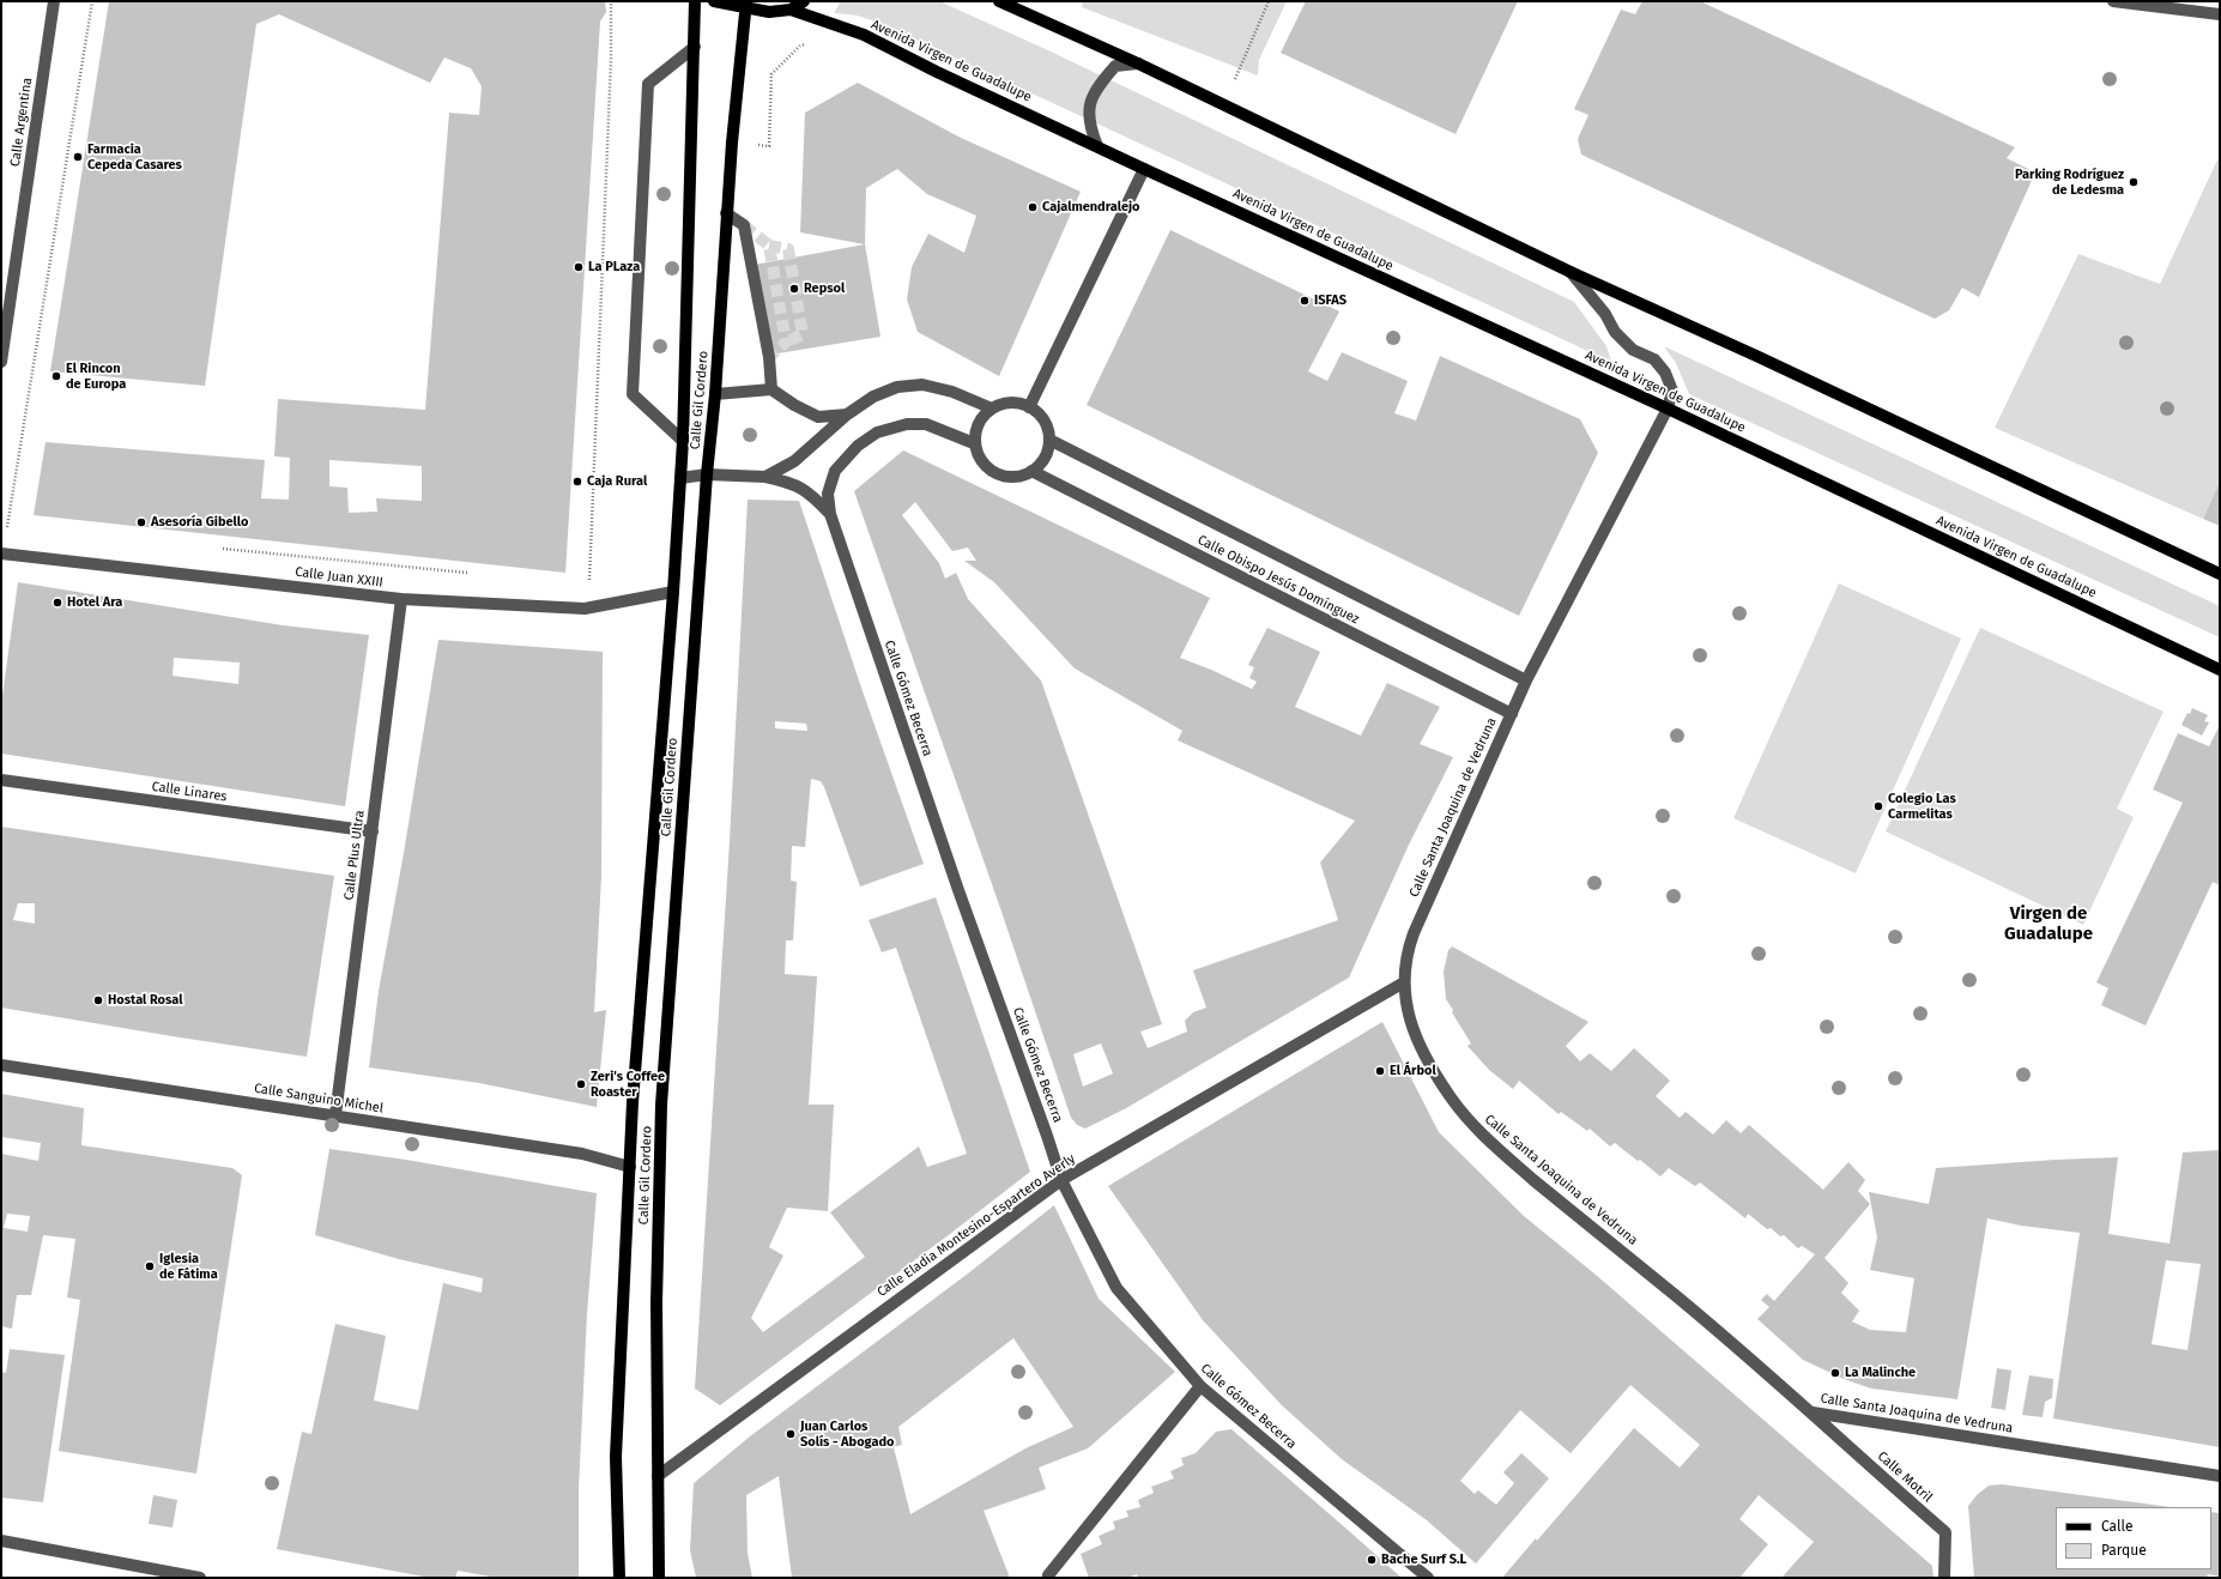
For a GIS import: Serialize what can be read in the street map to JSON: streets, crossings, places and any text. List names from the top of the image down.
{
  "streets": {
    "main road": ["Avenida Virgen de Guadalupe", "Calle Gil Cordero"],
    "street": [
      "Calle Argentina",
      "Calle Juan XXIII",
      "Calle Obispo Jesús Domínguez",
      "Calle Gómez Becerra",
      "Calle Linares",
      "Calle Santa Joaquina de Vedruna",
      "Calle Plus Ultra",
      "Calle Sanguino Michel",
      "Calle Eladia Montesino-Espartero Averly",
      "Calle Motril"
    ]
  },
  "crossings": [
    ["Avenida Virgen de Guadalupe", "Calle Santa Joaquina de Vedruna"],
    ["Calle Gil Cordero", "Calle Juan XXIII"],
    ["Calle Gil Cordero", "Calle Sanguino Michel"],
    ["Calle Gil Cordero", "Calle Eladia Montesino-Espartero Averly"],
    ["Calle Juan XXIII", "Calle Plus Ultra"],
    ["Calle Obispo Jesús Domínguez", "Calle Santa Joaquina de Vedruna"],
    ["Calle Gómez Becerra", "Calle Eladia Montesino-Espartero Averly"],
    ["Calle Linares", "Calle Plus Ultra"],
    ["Calle Santa Joaquina de Vedruna", "Calle Eladia Montesino-Espartero Averly"],
    ["Calle Santa Joaquina de Vedruna", "Calle Motril"],
    ["Calle Plus Ultra", "Calle Sanguino Michel"]
  ],
  "districts": ["Virgen de Guadalupe"],
  "places": [
    "Farmacia Cepeda Casares",
    "Parking Rodríguez de Ledesma",
    "Cajalmendralejo",
    "La PLaza",
    "Repsol",
    "ISFAS",
    "El Rincon de Europa",
    "Caja Rural",
    "Asesoría Gibello",
    "Hotel Ara",
    "Colegio Las Carmelitas",
    "Hostal Rosal",
    "El Árbol",
    "Zeri's Coffee Roaster",
    "Iglesia de Fátima",
    "La Malinche",
    "Juan Carlos Solís - Abogado",
    "Bache Surf S.L"
  ],
  "legend": ["Calle", "Parque"]
}
